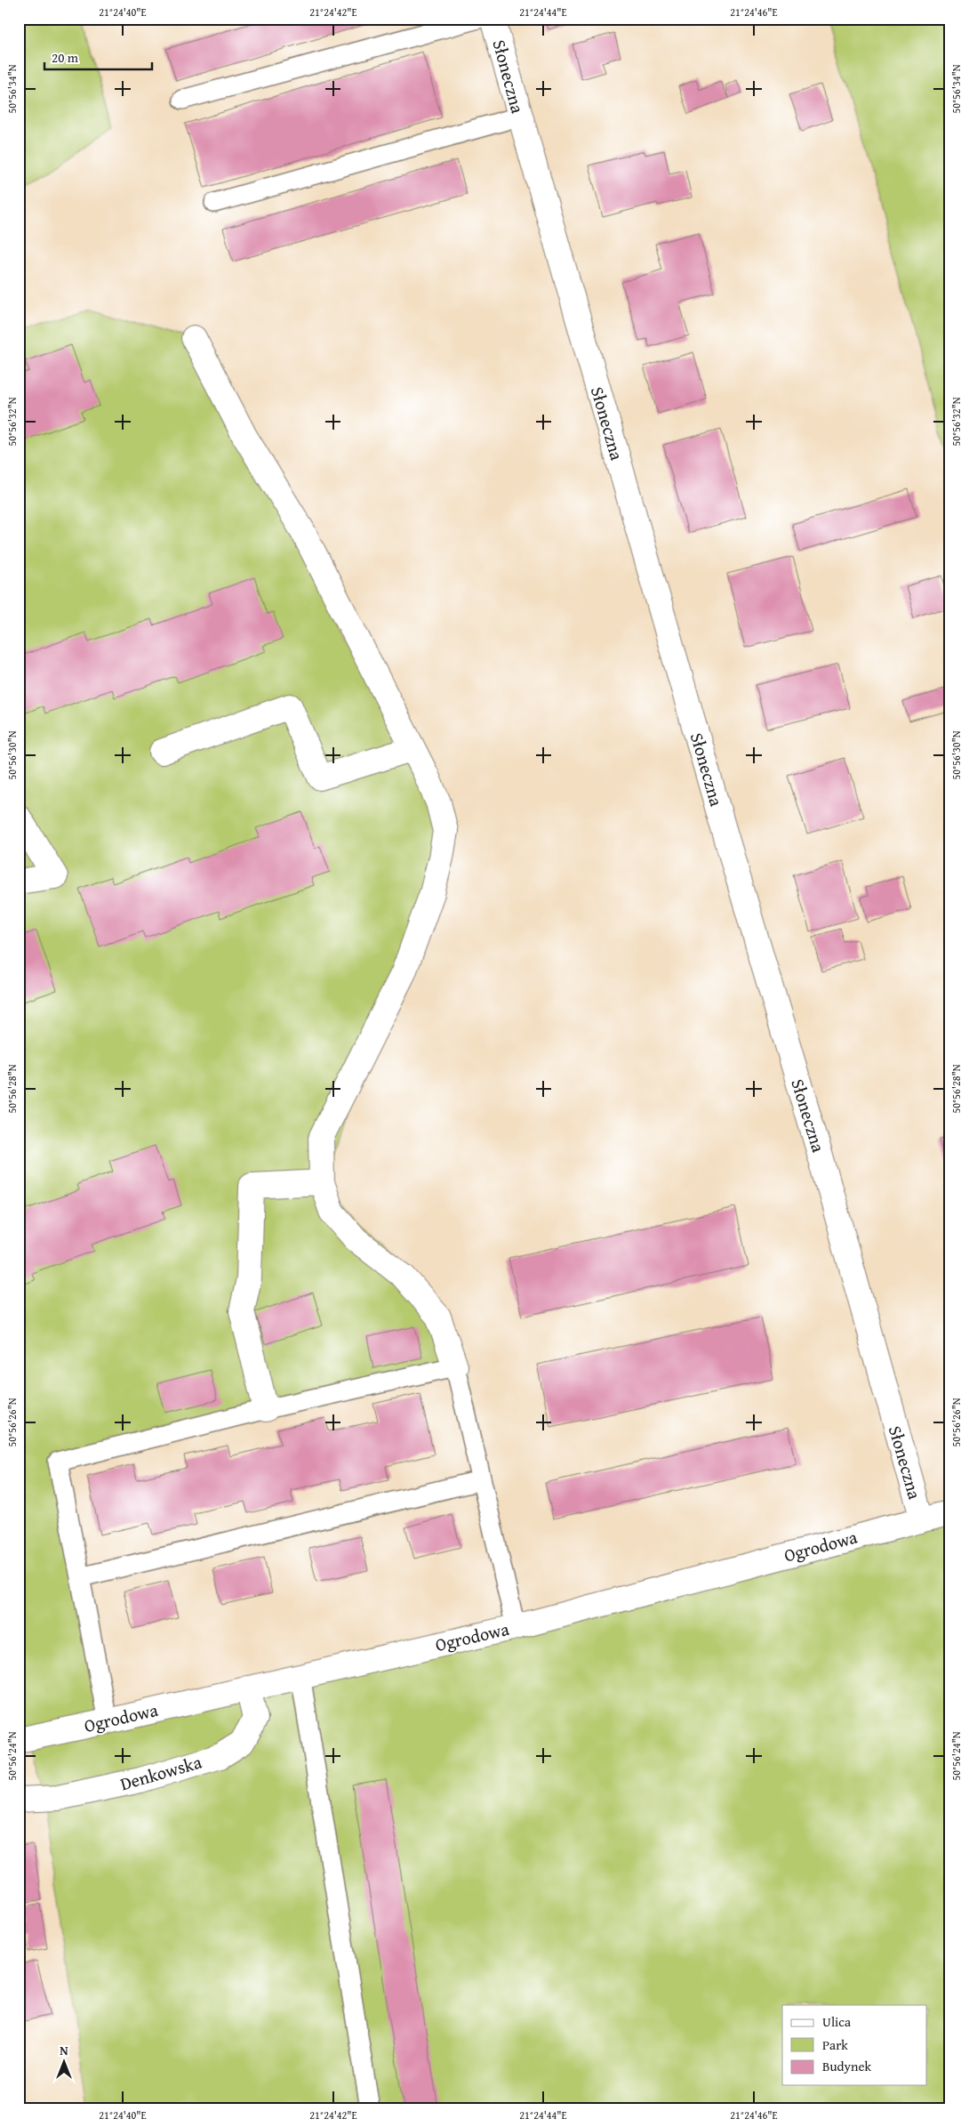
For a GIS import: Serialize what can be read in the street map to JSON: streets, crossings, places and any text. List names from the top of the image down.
{
  "streets": {
    "street": ["Słoneczna", "Ogrodowa", "Denkowska"]
  },
  "crossings": [
    ["Słoneczna", "Ogrodowa"],
    ["Ogrodowa", "Denkowska"]
  ],
  "legend": ["Ulica", "Park", "Budynek"],
  "scale_bar": "20 m",
  "north": "top",
  "coordinates": [
    "21°24'40\"E",
    "21°24'42\"E",
    "21°24'44\"E",
    "21°24'46\"E",
    "50°56'34\"N",
    "50°56'32\"N",
    "50°56'30\"N",
    "50°56'28\"N",
    "50°56'26\"N",
    "50°56'24\"N"
  ]
}
